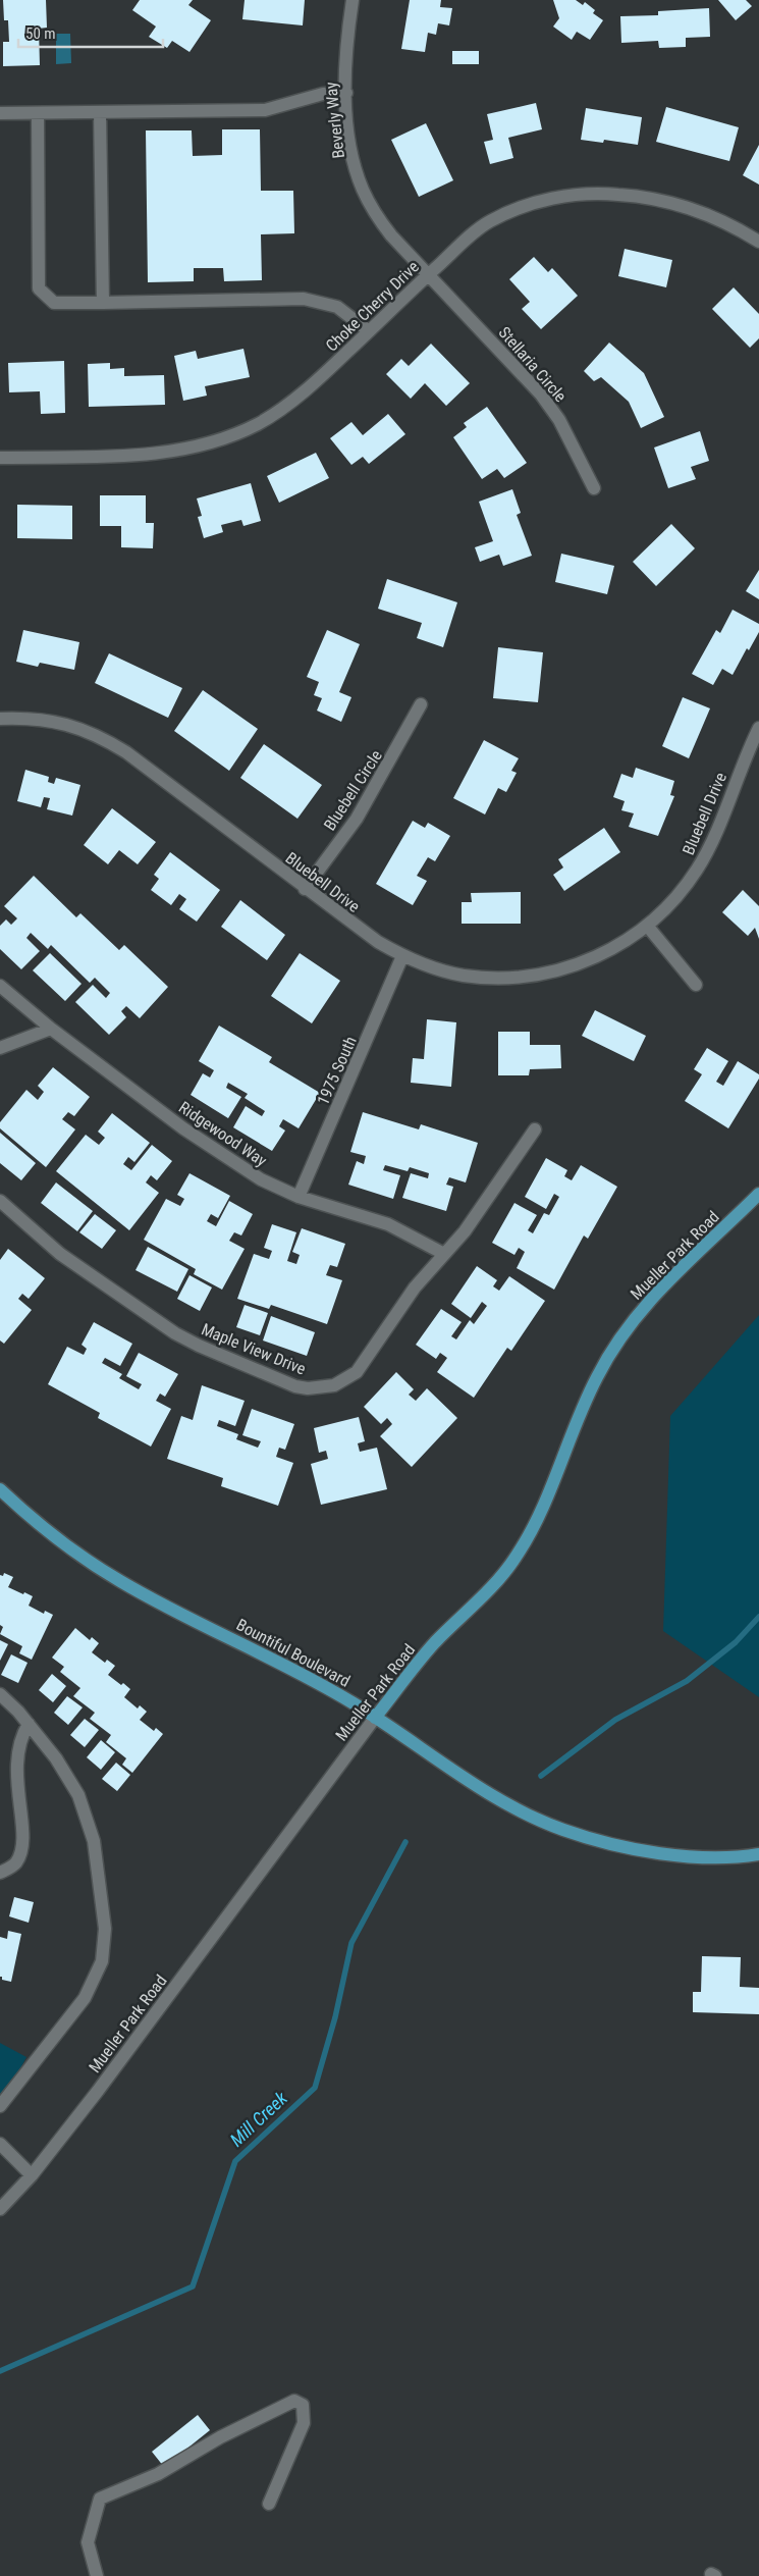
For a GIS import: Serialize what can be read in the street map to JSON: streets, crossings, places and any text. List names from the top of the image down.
{
  "streets": {
    "main road": ["Mueller Park Road", "Bountiful Boulevard"],
    "street": [
      "Beverly Way",
      "Choke Cherry Drive",
      "Stellaria Circle",
      "Bluebell Circle",
      "Bluebell Drive",
      "1975 South",
      "Ridgewood Way",
      "Maple View Drive"
    ]
  },
  "crossings": [
    ["Beverly Way", "Choke Cherry Drive"],
    ["Beverly Way", "Stellaria Circle"],
    ["Choke Cherry Drive", "Stellaria Circle"],
    ["Bluebell Circle", "Bluebell Drive"],
    ["Bluebell Drive", "1975 South"],
    ["1975 South", "Ridgewood Way"],
    ["Ridgewood Way", "Maple View Drive"],
    ["Mueller Park Road", "Bountiful Boulevard"]
  ],
  "water": ["Mill Creek"],
  "scale_bar": "50 m"
}
